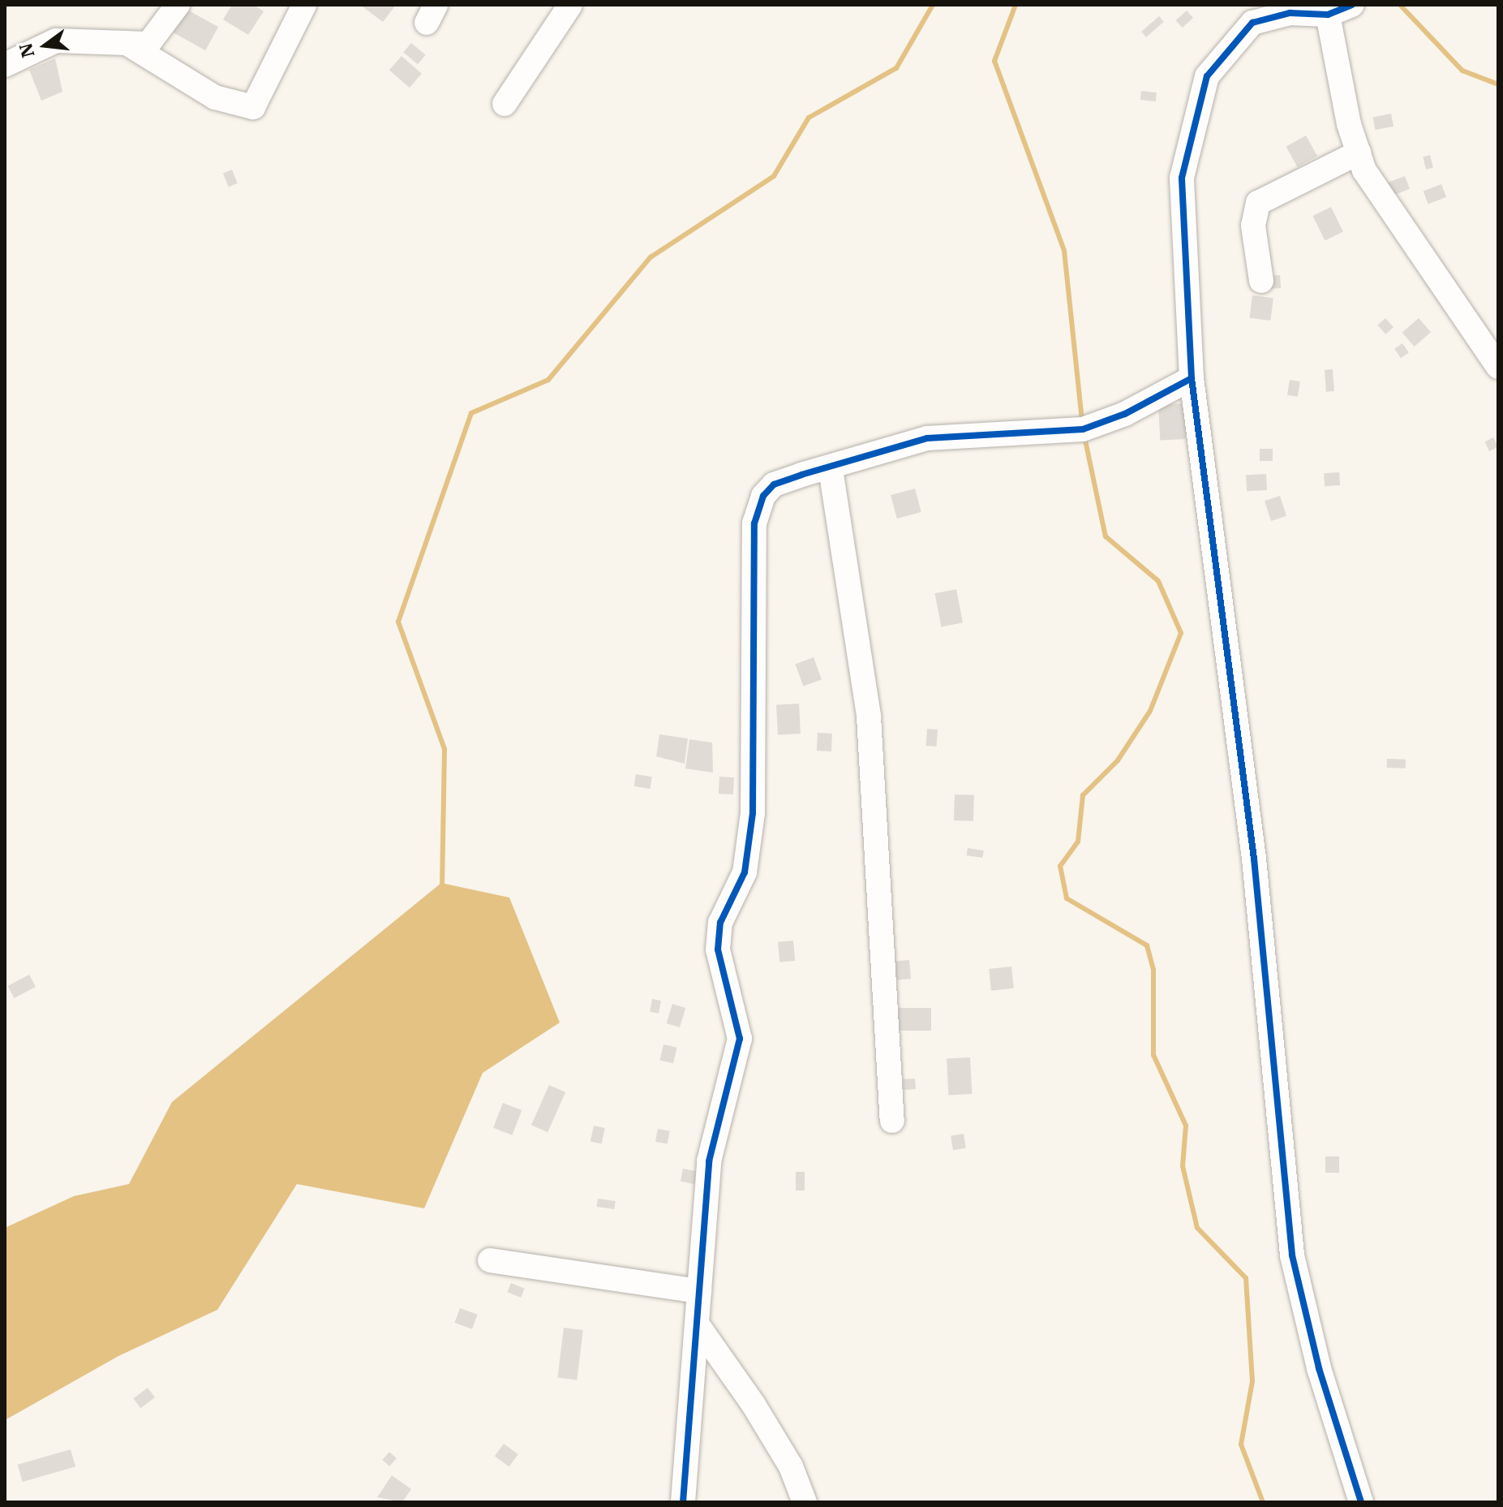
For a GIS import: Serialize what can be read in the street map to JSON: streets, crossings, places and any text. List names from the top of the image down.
{
  "north": "left"
}
